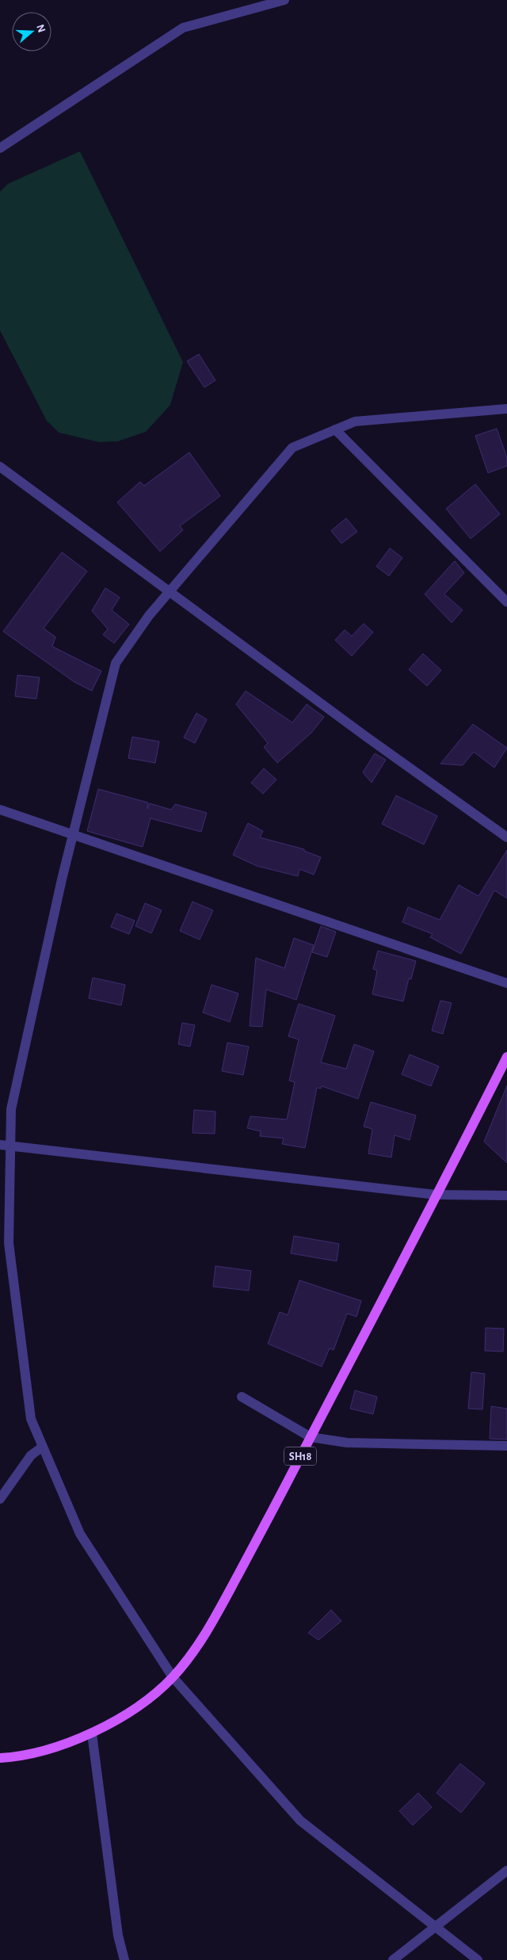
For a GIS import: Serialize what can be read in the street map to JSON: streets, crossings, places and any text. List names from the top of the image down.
{
  "streets": {
    "main road": ["SH18"]
  },
  "north": "right"
}
